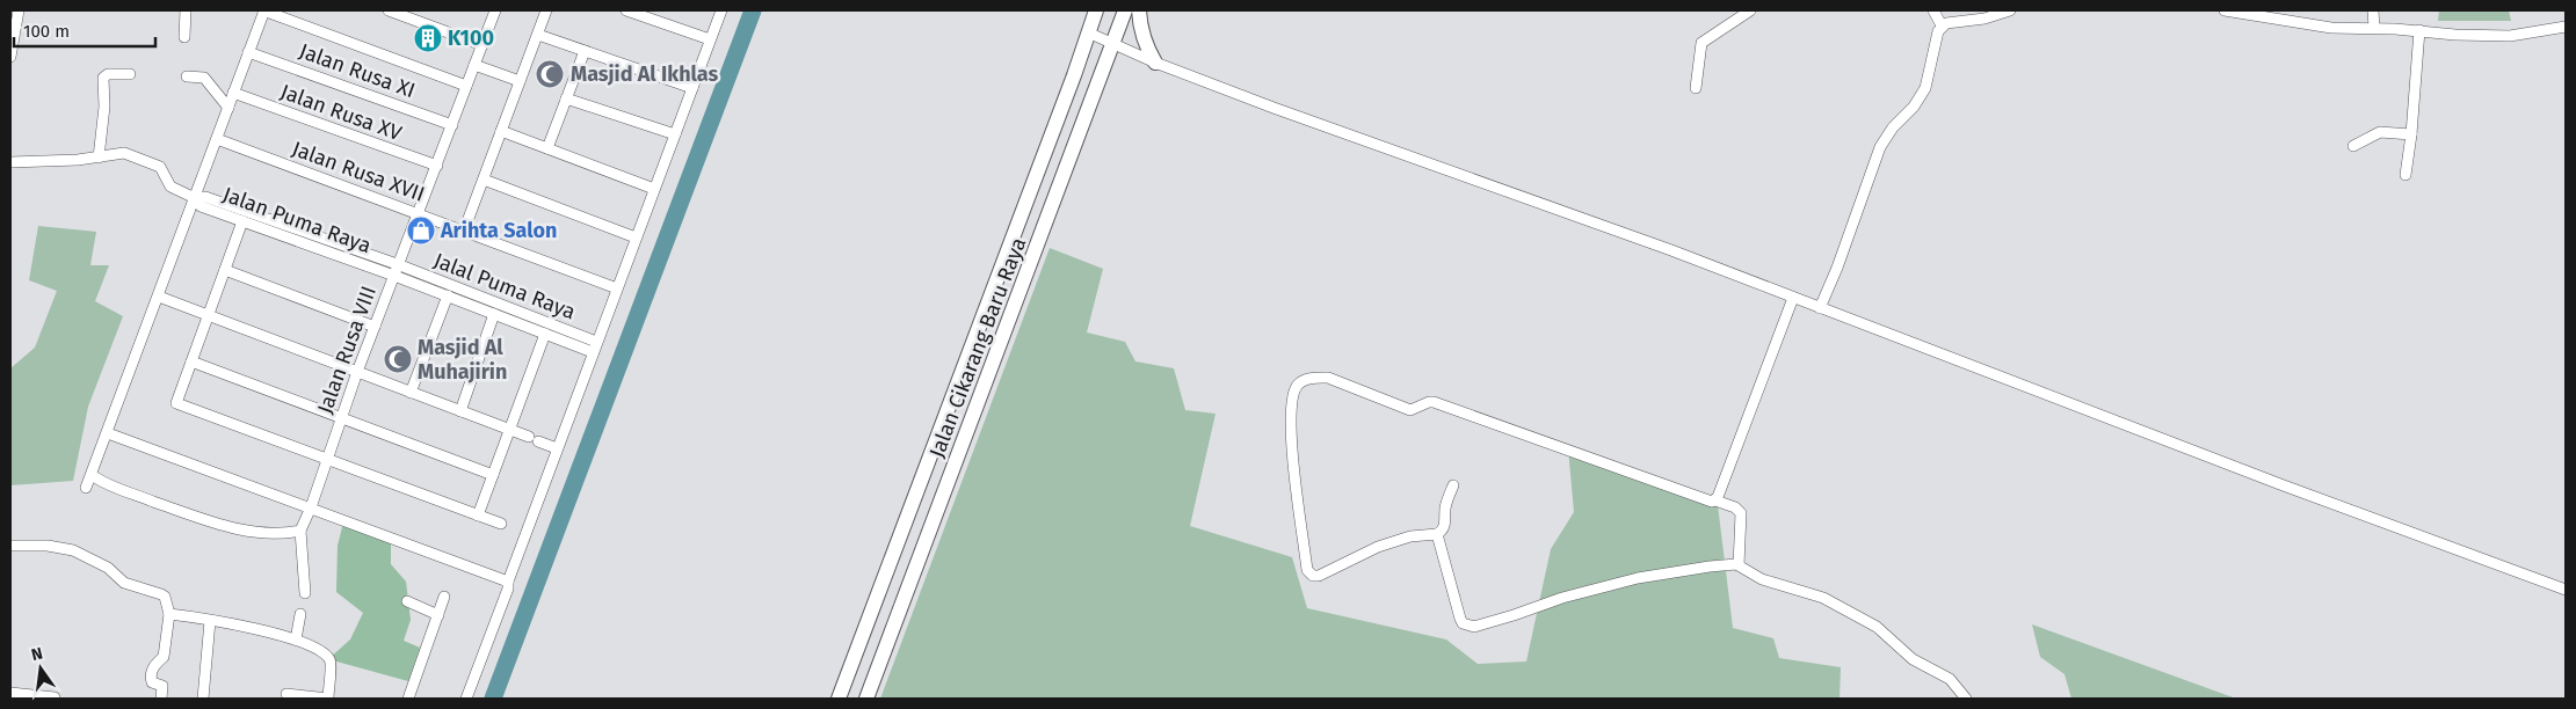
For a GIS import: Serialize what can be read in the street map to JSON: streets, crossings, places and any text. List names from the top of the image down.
{
  "streets": {
    "main road": ["Jalan Cikarang Baru Raya"],
    "street": [
      "Jalan Rusa XI",
      "Jalan Rusa XV",
      "Jalan Rusa XVII",
      "Jalan Puma Raya",
      "Jalal Puma Raya",
      "Jalan Rusa VIII"
    ]
  },
  "crossings": [
    ["Jalan Rusa XI", "Jalan Rusa VIII"],
    ["Jalan Rusa XV", "Jalan Rusa VIII"],
    ["Jalan Rusa XVII", "Jalan Rusa VIII"],
    ["Jalan Puma Raya", "Jalal Puma Raya"],
    ["Jalan Puma Raya", "Jalan Rusa VIII"],
    ["Jalal Puma Raya", "Jalan Rusa VIII"]
  ],
  "places": {
    "building": ["K100"],
    "mosque": ["Masjid Al Ikhlas", "Masjid Al Muhajirin"],
    "shop": ["Arihta Salon"]
  },
  "scale_bar": "100 m",
  "north": "top"
}
